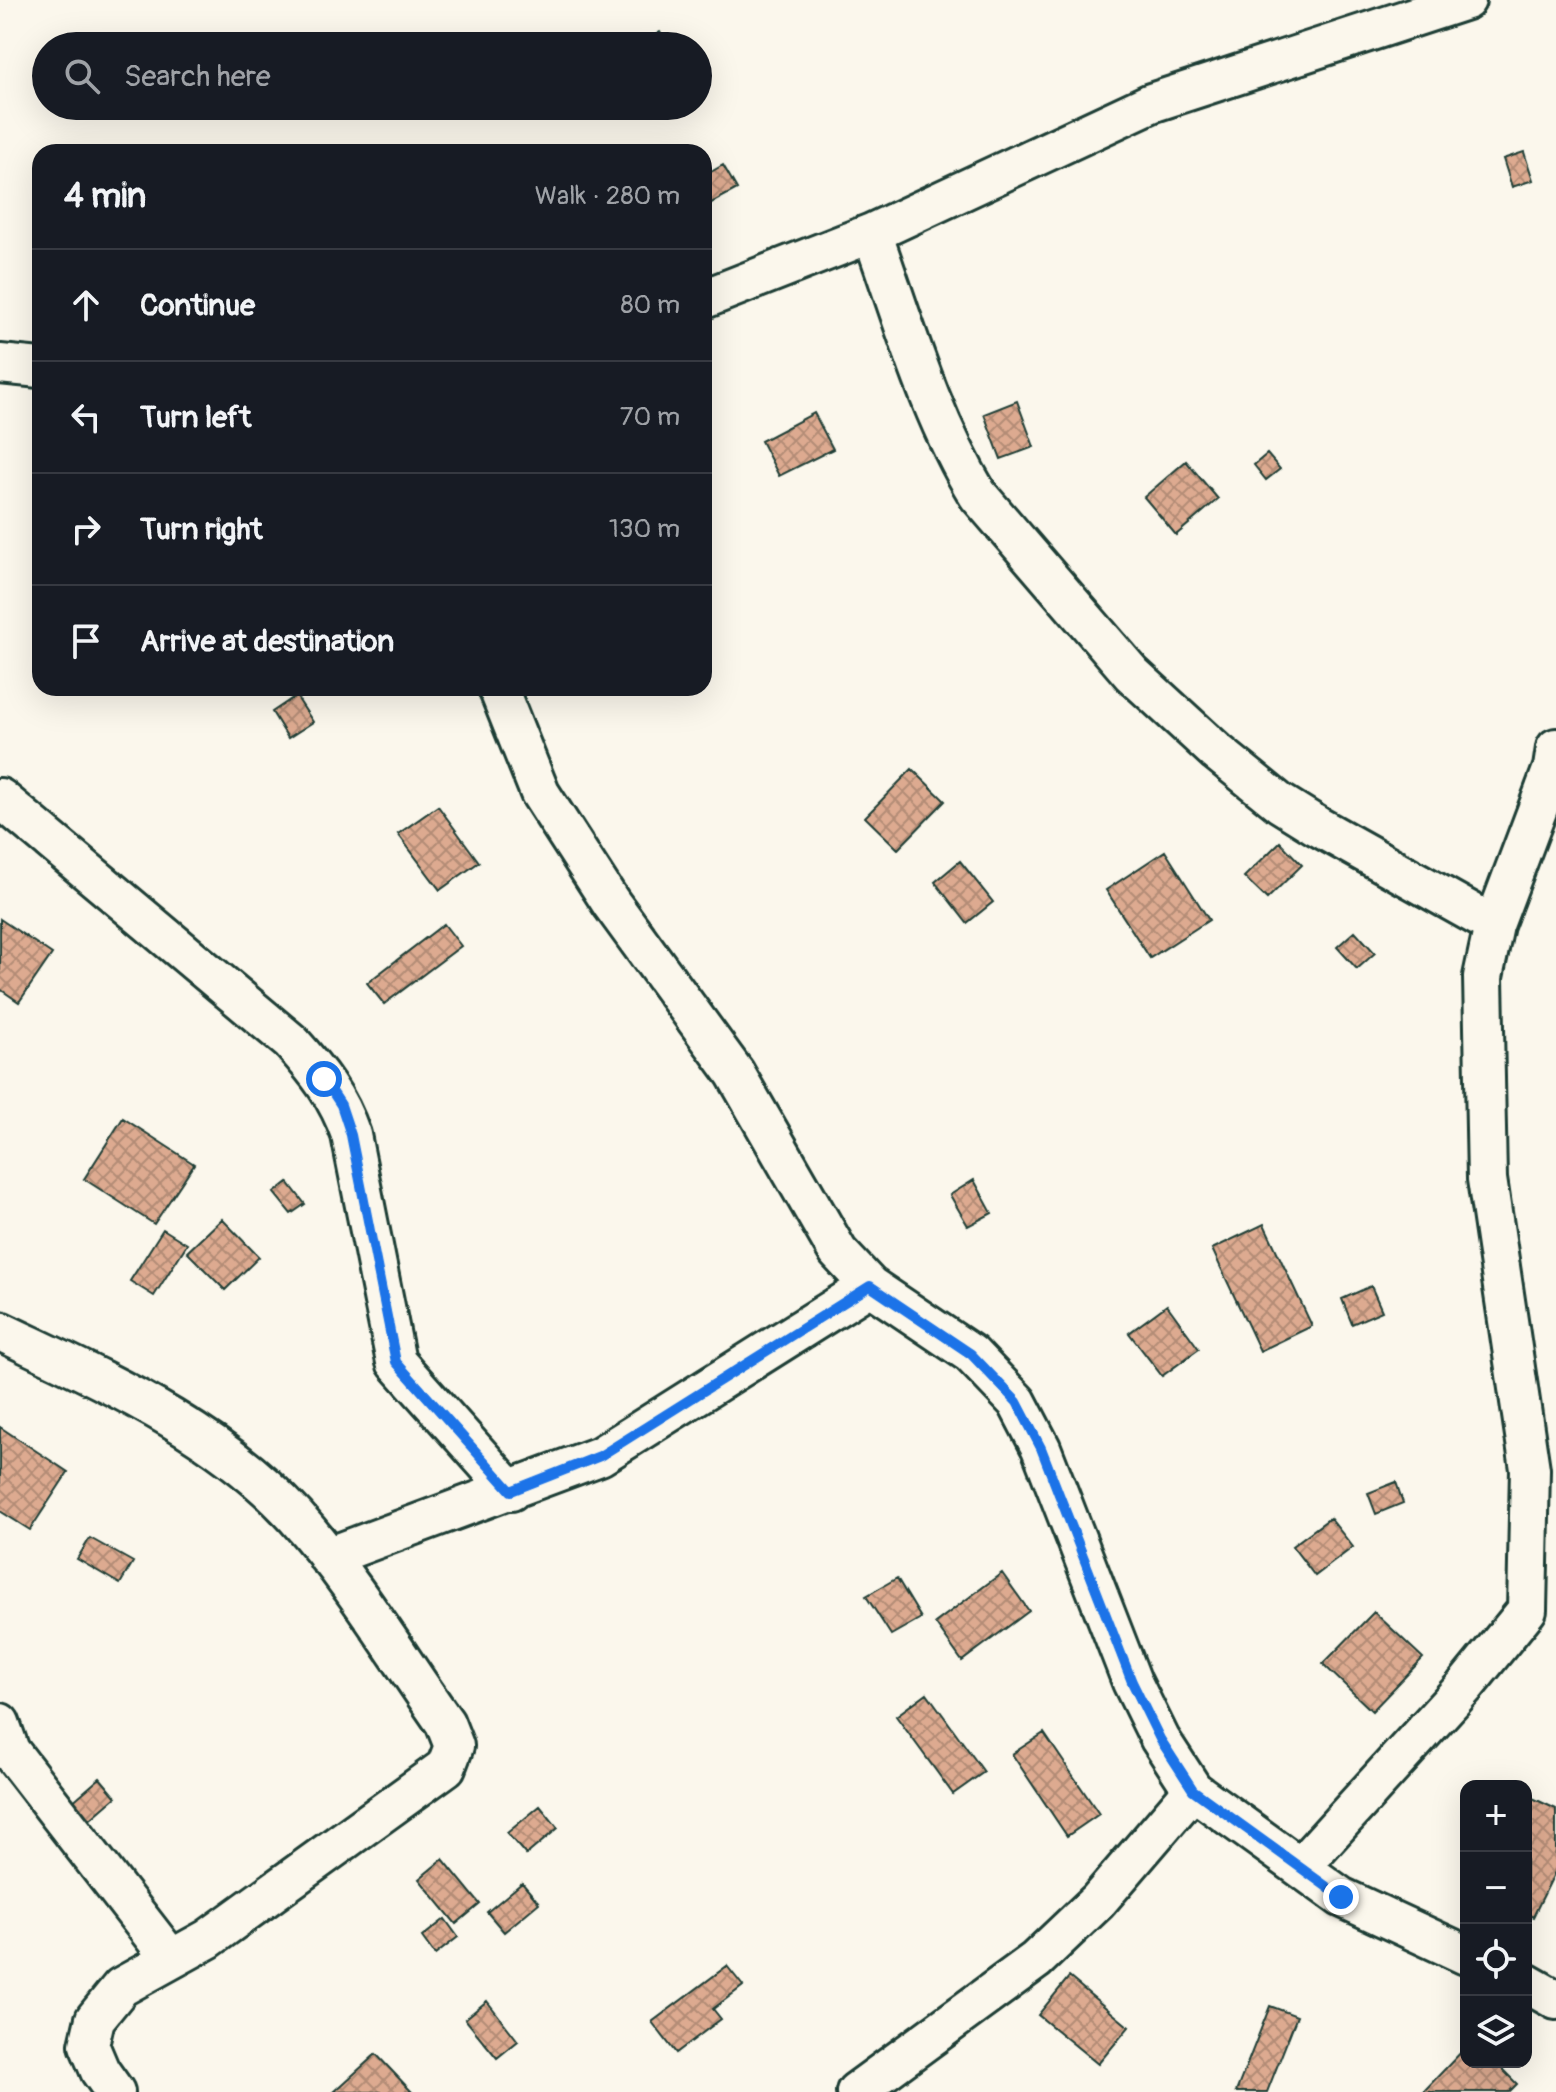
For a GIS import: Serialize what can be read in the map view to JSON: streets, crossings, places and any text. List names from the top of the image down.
{
  "page": {
    "search": "Search here",
    "heading": ["4 min", "Walk · 280 m"],
    "list": [
      ["Continue", "80 m"],
      ["Turn left", "70 m"],
      ["Turn right", "130 m"],
      "Arrive at destination"
    ],
    "map_buttons": ["+", "−"]
  }
}
